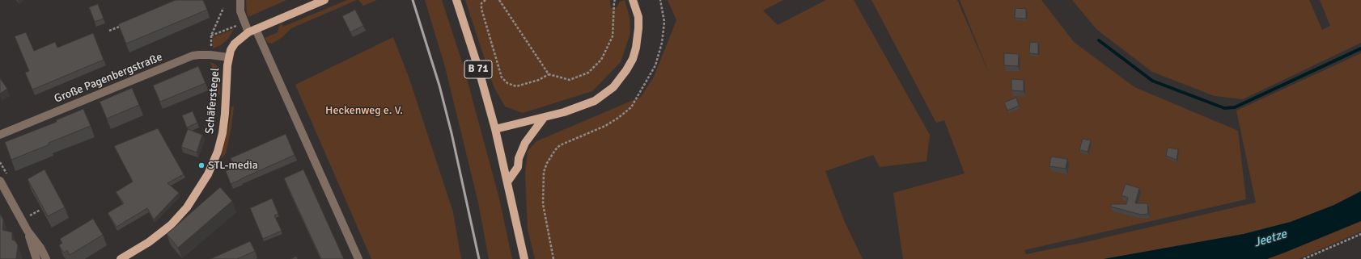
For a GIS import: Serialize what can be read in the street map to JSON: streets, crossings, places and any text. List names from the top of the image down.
{
  "streets": {
    "main road": ["B 71", "Schäferstegel"],
    "street": ["Große Pagenbergstraße"]
  },
  "crossings": [
    ["Große Pagenbergstraße", "Schäferstegel"]
  ],
  "water": ["Jeetze"],
  "parks": ["Heckenweg e. V."],
  "places": ["STL-media"]
}
